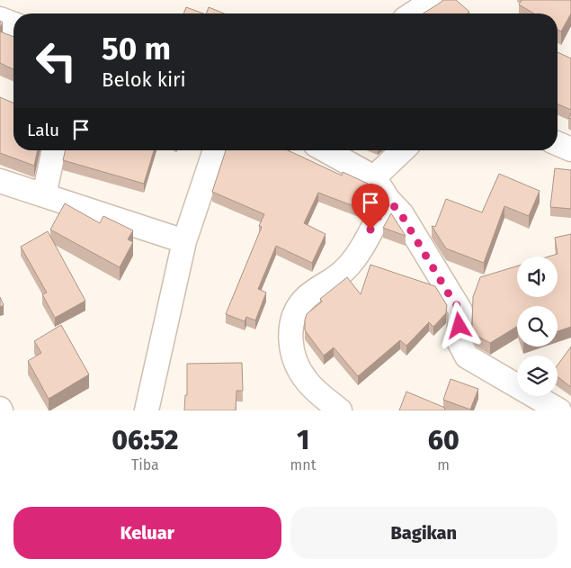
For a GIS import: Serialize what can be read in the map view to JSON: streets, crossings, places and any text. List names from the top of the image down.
{
  "page": {
    "turn": ["50 m", "Belok kiri"],
    "then": "Lalu",
    "eta": [
      "06:52",
      "Tiba",
      "1",
      "mnt",
      "60",
      "m"
    ],
    "buttons": ["Keluar", "Bagikan"]
  }
}
